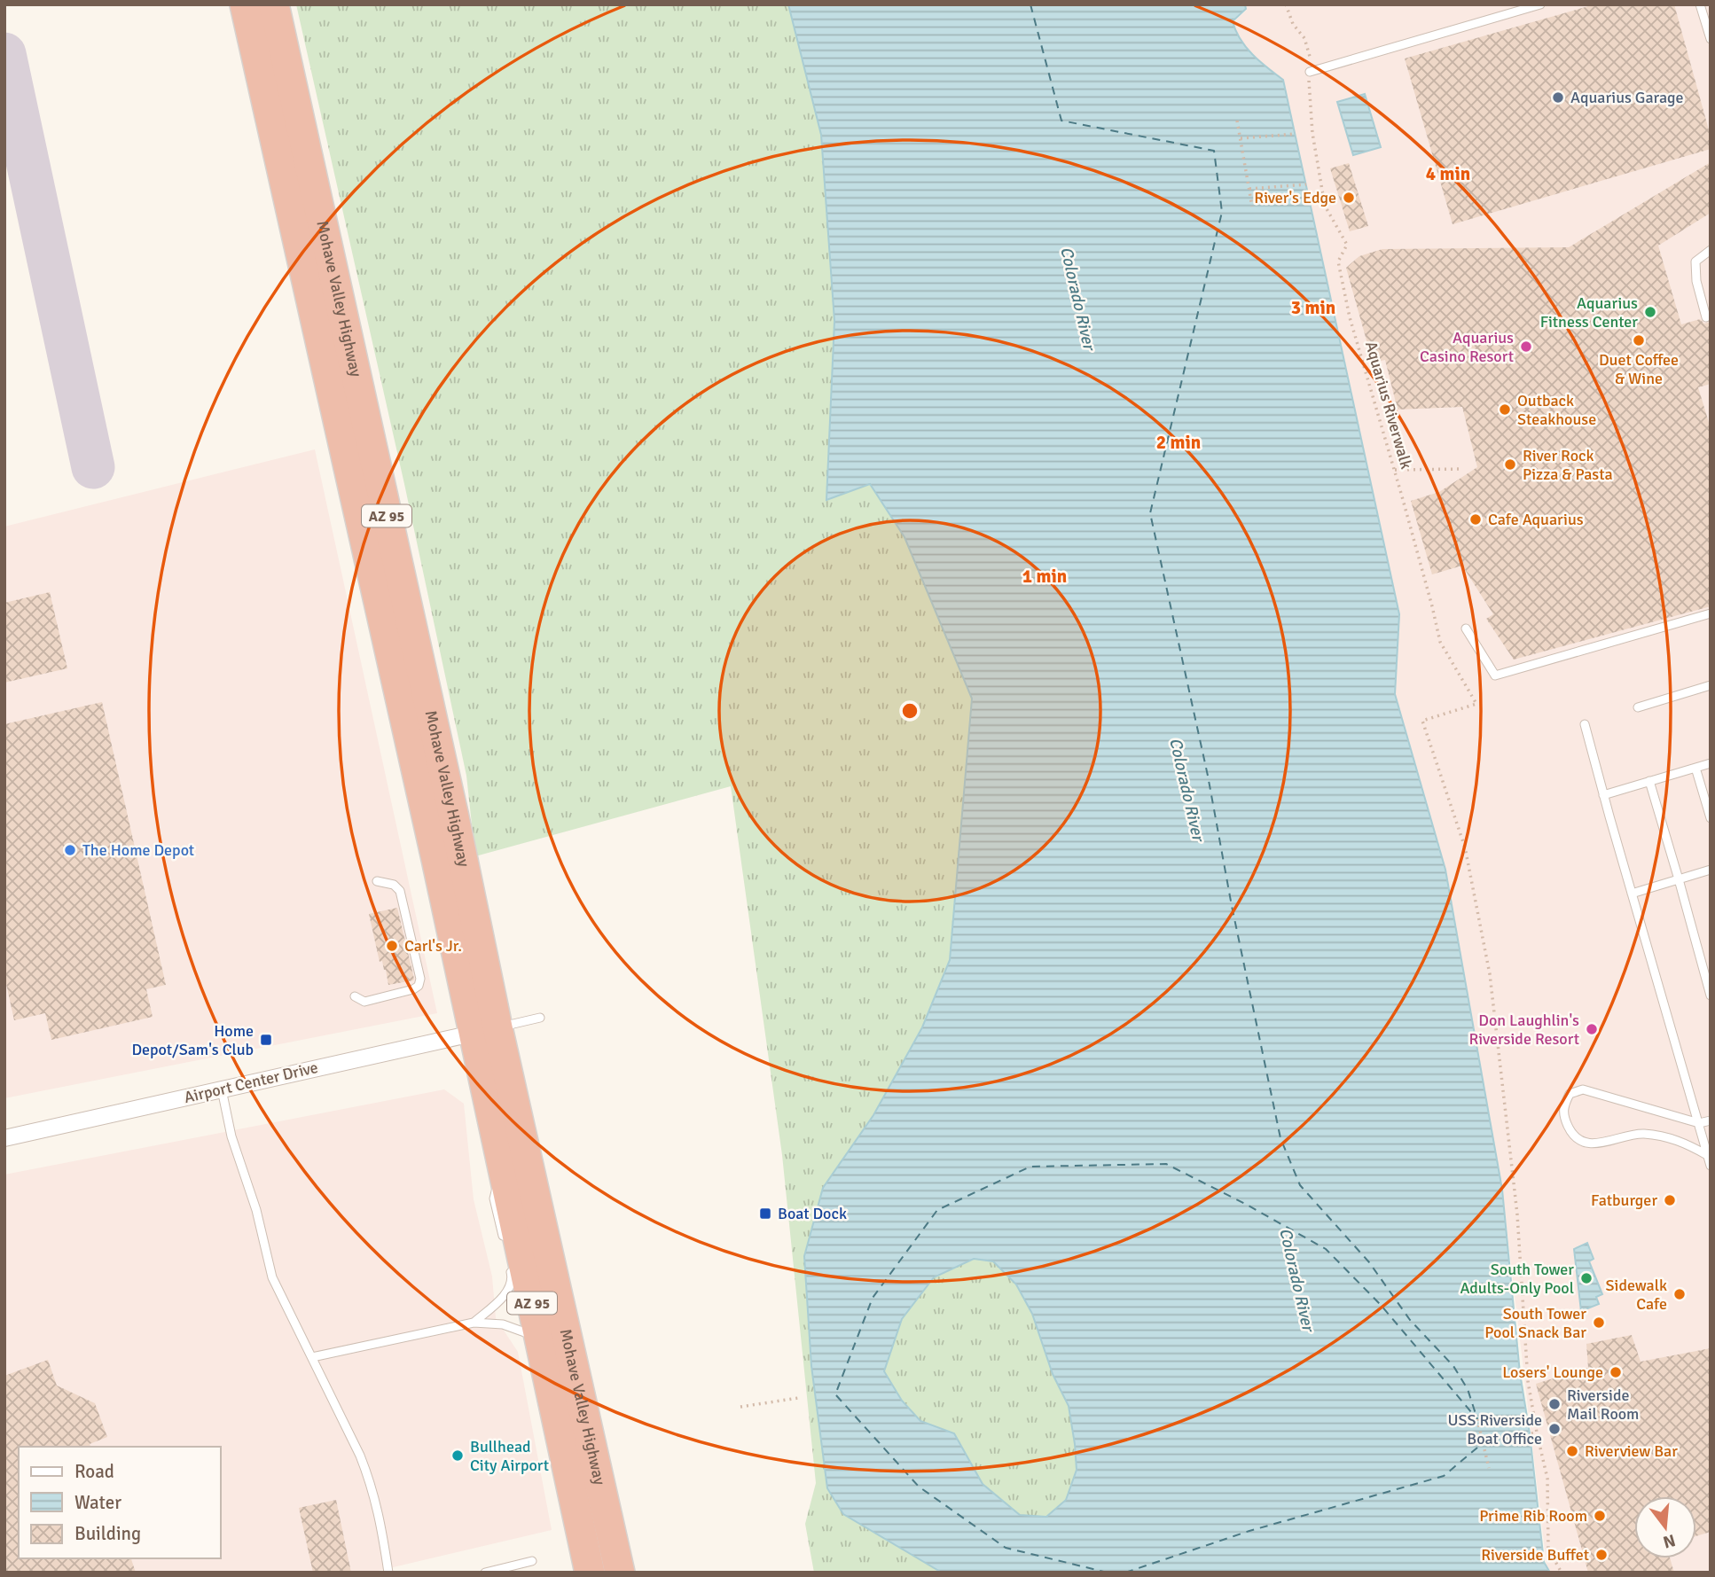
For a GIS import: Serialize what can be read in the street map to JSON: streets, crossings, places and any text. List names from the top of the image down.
{
  "streets": {
    "highway": ["Mohave Valley Highway", "AZ 95"],
    "street": ["Airport Center Drive"],
    "path": ["Aquarius Riverwalk"]
  },
  "crossings": [
    ["Mohave Valley Highway", "Airport Center Drive"]
  ],
  "water": ["Colorado River"],
  "places": {
    "other": [
      "Aquarius Garage",
      "River's Edge",
      "Aquarius Fitness Center",
      "Duet Coffee & Wine",
      "Aquarius Casino Resort",
      "Outback Steakhouse",
      "River Rock Pizza & Pasta",
      "Cafe Aquarius",
      "The Home Depot",
      "Carl's Jr.",
      "Don Laughlin's Riverside Resort",
      "Fatburger",
      "South Tower Adults-Only Pool",
      "Sidewalk Cafe",
      "South Tower Pool Snack Bar",
      "Losers' Lounge",
      "Riverside Mail Room",
      "USS Riverside Boat Office",
      "Riverview Bar",
      "Bullhead City Airport",
      "Prime Rib Room",
      "Riverside Buffet"
    ],
    "transit": ["Home Depot/Sam's Club", "Boat Dock"]
  },
  "legend": ["Road", "Water", "Building"],
  "north": "bottom",
  "rings": [
    "4 min",
    "3 min",
    "2 min",
    "1 min"
  ]
}
